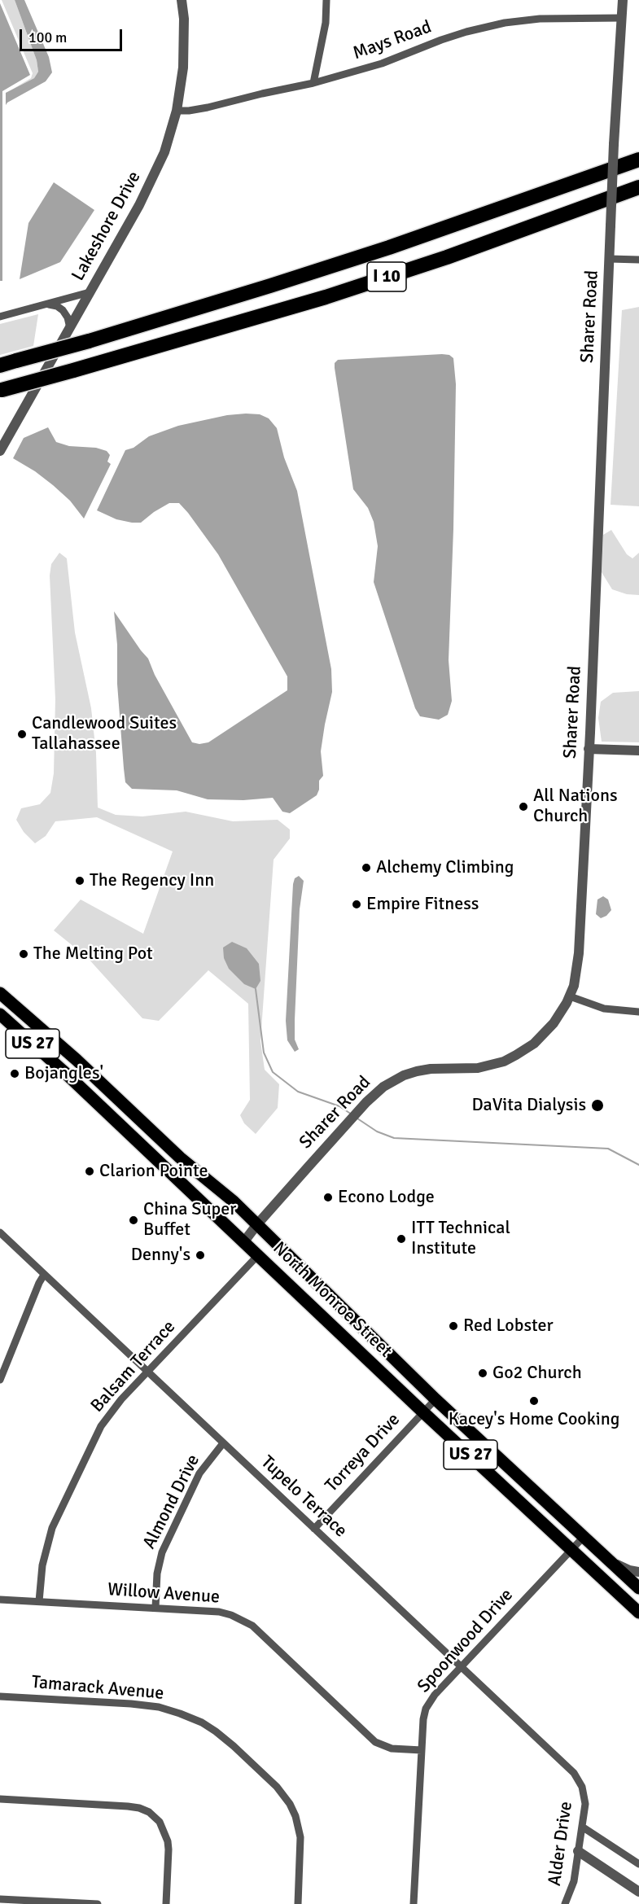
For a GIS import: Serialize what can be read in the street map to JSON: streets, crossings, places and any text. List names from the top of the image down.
{
  "streets": {
    "highway": ["I 10"],
    "main road": ["US 27", "North Monroe Street"],
    "street": [
      "Mays Road",
      "Lakeshore Drive",
      "Sharer Road",
      "Balsam Terrace",
      "Torreya Drive",
      "Tupelo Terrace",
      "Almond Drive",
      "Willow Avenue",
      "Spoonwood Drive",
      "Tamarack Avenue",
      "Alder Drive"
    ]
  },
  "crossings": [
    ["Mays Road", "Lakeshore Drive"],
    ["Mays Road", "Sharer Road"],
    ["Sharer Road", "North Monroe Street"],
    ["North Monroe Street", "Balsam Terrace"],
    ["North Monroe Street", "Torreya Drive"],
    ["North Monroe Street", "Spoonwood Drive"],
    ["Balsam Terrace", "Tupelo Terrace"],
    ["Balsam Terrace", "Willow Avenue"],
    ["Torreya Drive", "Tupelo Terrace"],
    ["Tupelo Terrace", "Almond Drive"],
    ["Tupelo Terrace", "Spoonwood Drive"],
    ["Tupelo Terrace", "Alder Drive"],
    ["Almond Drive", "Willow Avenue"],
    ["Willow Avenue", "Spoonwood Drive"]
  ],
  "places": [
    "Candlewood Suites Tallahassee",
    "All Nations Church",
    "Alchemy Climbing",
    "The Regency Inn",
    "Empire Fitness",
    "The Melting Pot",
    "Bojangles'",
    "DaVita Dialysis",
    "Clarion Pointe",
    "Econo Lodge",
    "China Super Buffet",
    "ITT Technical Institute",
    "Denny's",
    "Red Lobster",
    "Go2 Church",
    "Kacey's Home Cooking"
  ],
  "scale_bar": "100 m"
}
